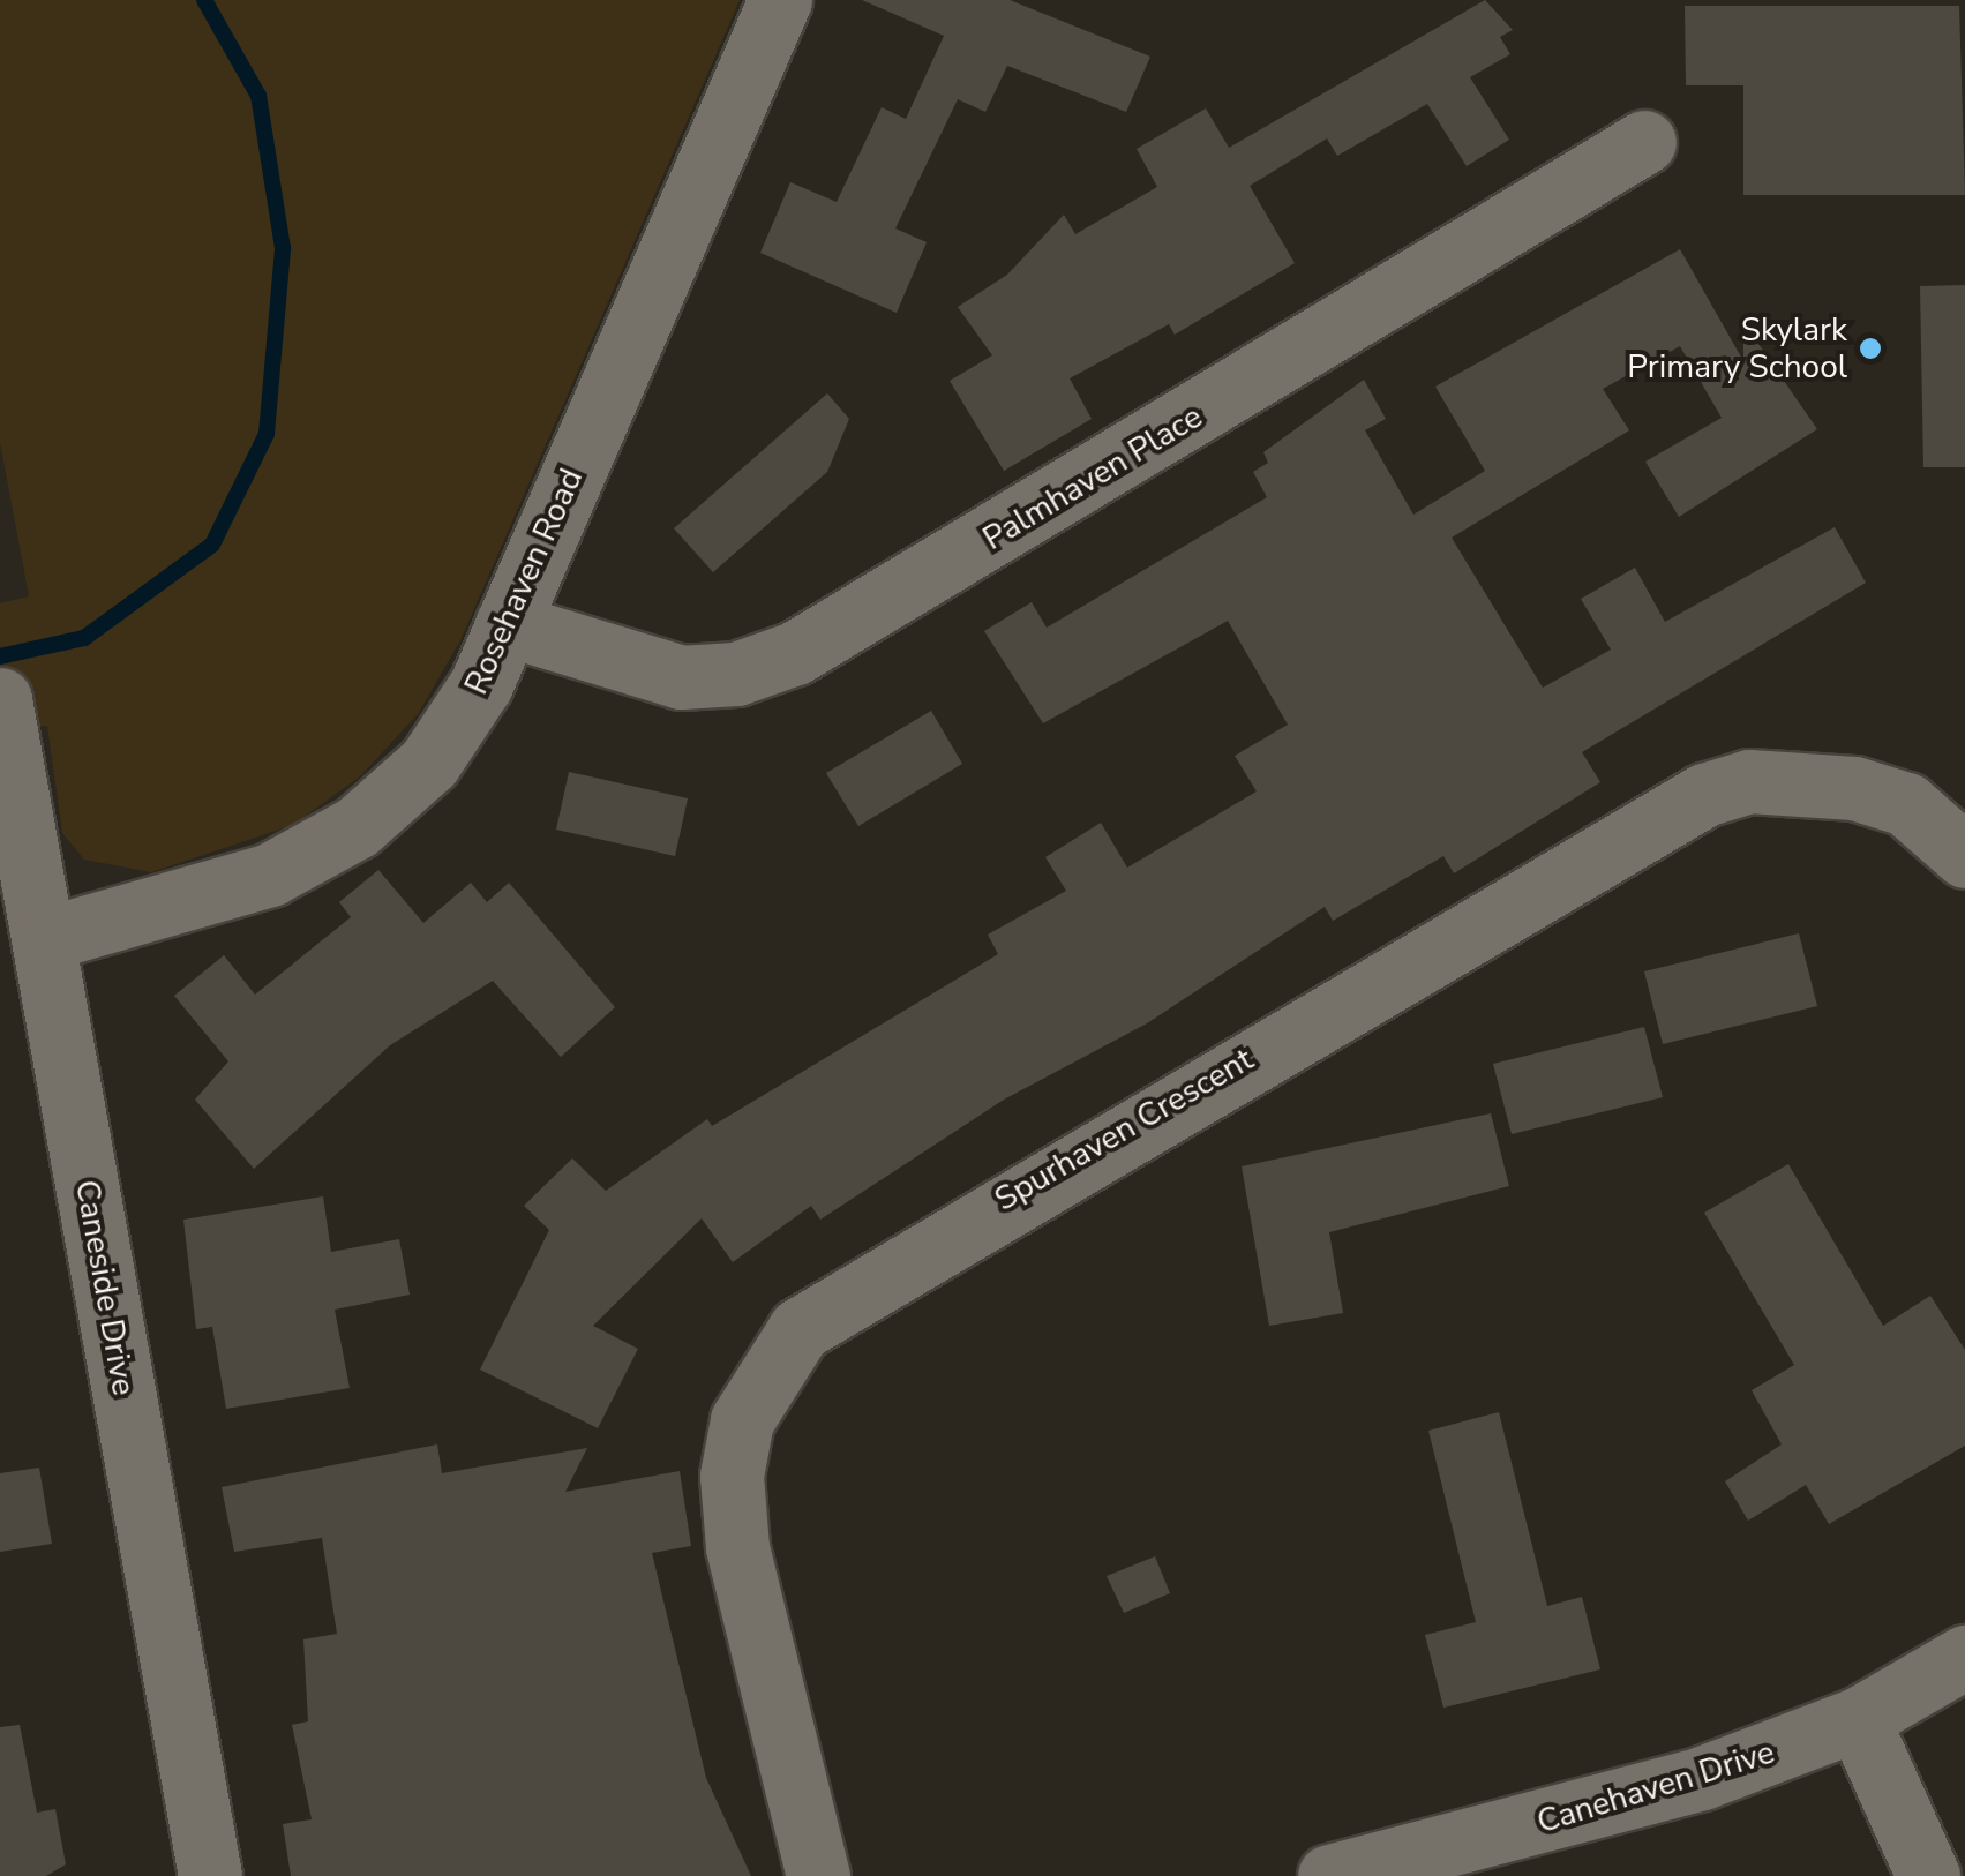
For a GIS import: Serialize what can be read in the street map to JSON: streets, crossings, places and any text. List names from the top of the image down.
{
  "streets": {
    "street": [
      "Palmhaven Place",
      "Rosehaven Road",
      "Spurhaven Crescent",
      "Caneside Drive",
      "Canehaven Drive"
    ]
  },
  "crossings": [
    ["Palmhaven Place", "Rosehaven Road"],
    ["Rosehaven Road", "Caneside Drive"]
  ],
  "places": ["Skylark Primary School"]
}
